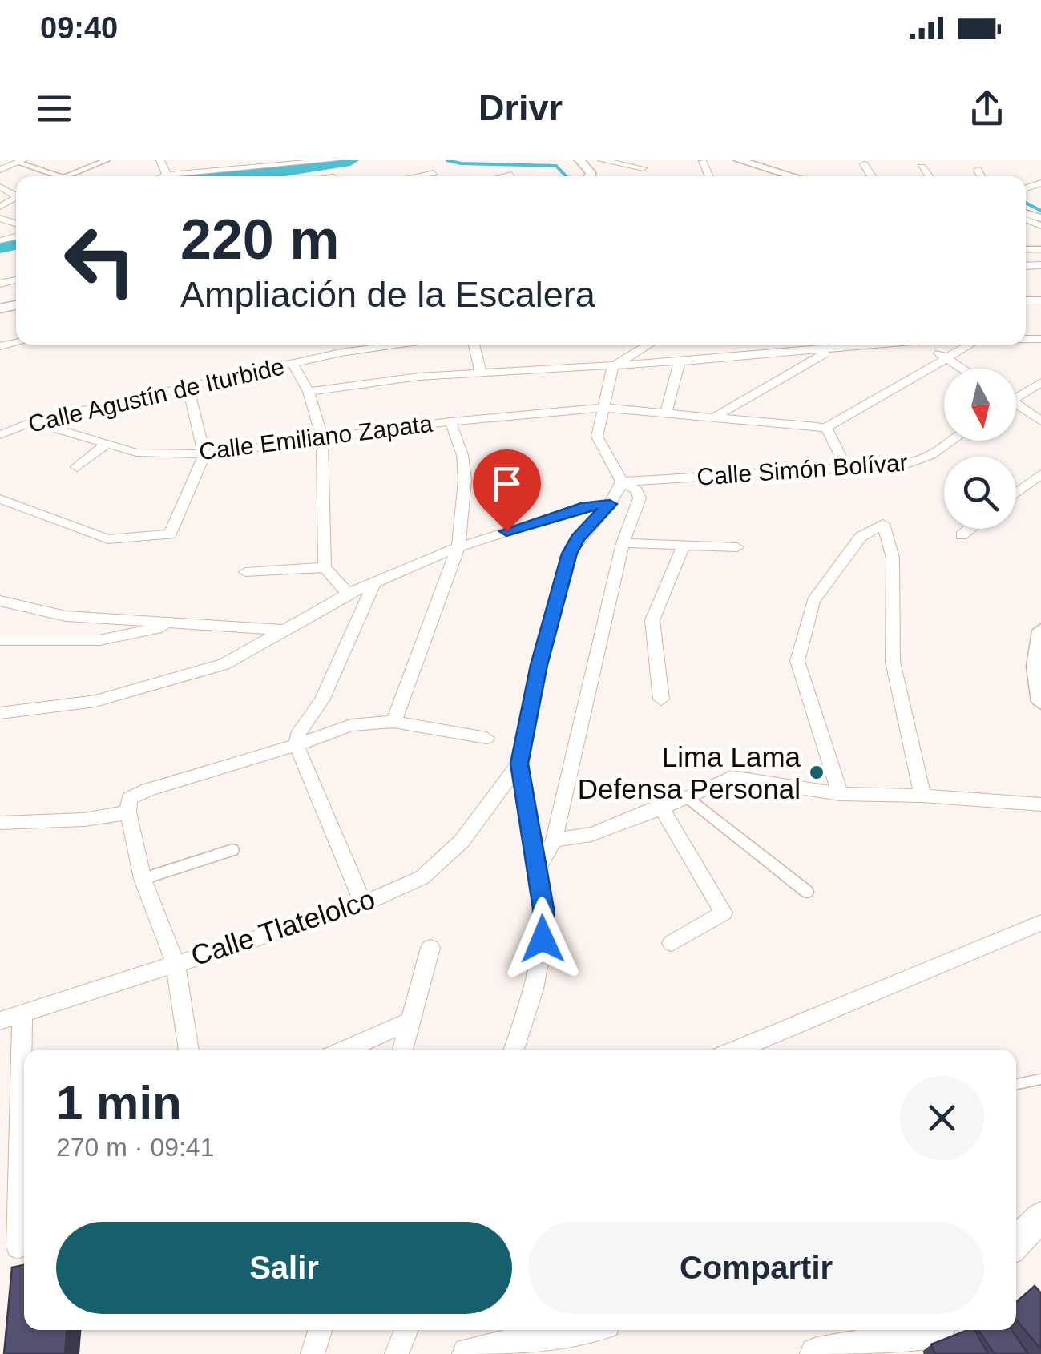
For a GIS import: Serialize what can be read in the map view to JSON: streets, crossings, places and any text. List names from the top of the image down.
{
  "streets": {
    "street": [
      "Calle Agustín de Iturbide",
      "Calle Emiliano Zapata",
      "Calle Simón Bolívar",
      "Calle Tlatelolco"
    ]
  },
  "crossings": [
    ["Calle Agustín de Iturbide", "Calle Emiliano Zapata"]
  ],
  "places": ["Lima Lama Defensa Personal"],
  "north": "bottom",
  "page": {
    "status": "09:40",
    "header": "Drivr",
    "turn": ["220 m", "Ampliación de la Escalera"],
    "heading": ["1 min", "270 m · 09:41"],
    "buttons": ["Salir", "Compartir"]
  }
}
